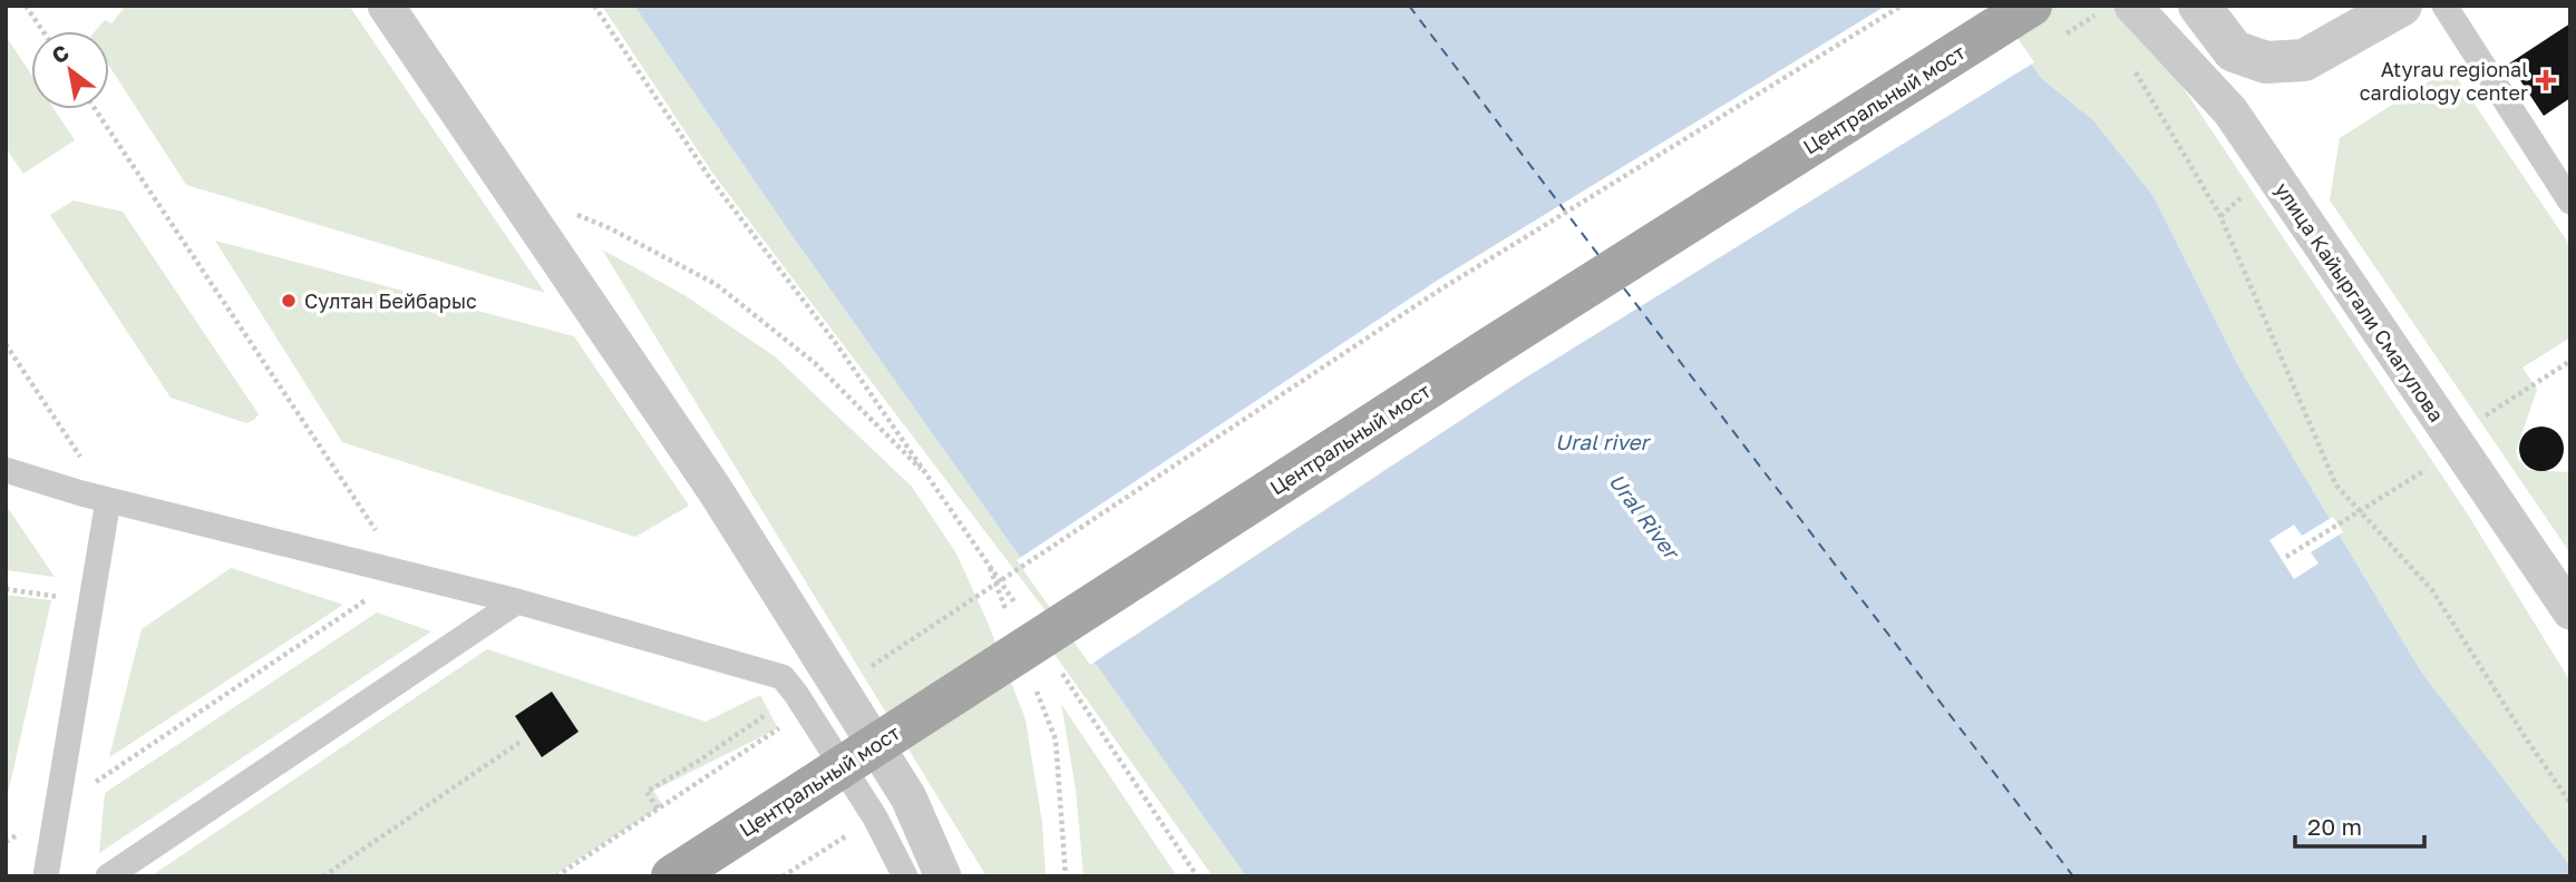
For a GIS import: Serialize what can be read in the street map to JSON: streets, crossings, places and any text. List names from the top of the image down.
{
  "streets": {
    "main road": ["Центральный мост"],
    "street": ["улица Кайыргали Смагулова"]
  },
  "water": ["Ural river", "Ural River"],
  "places": {
    "health": ["Atyrau regional cardiology center"],
    "other": ["Султан Бейбарыс"]
  },
  "scale_bar": "20 m",
  "north": "top left"
}
